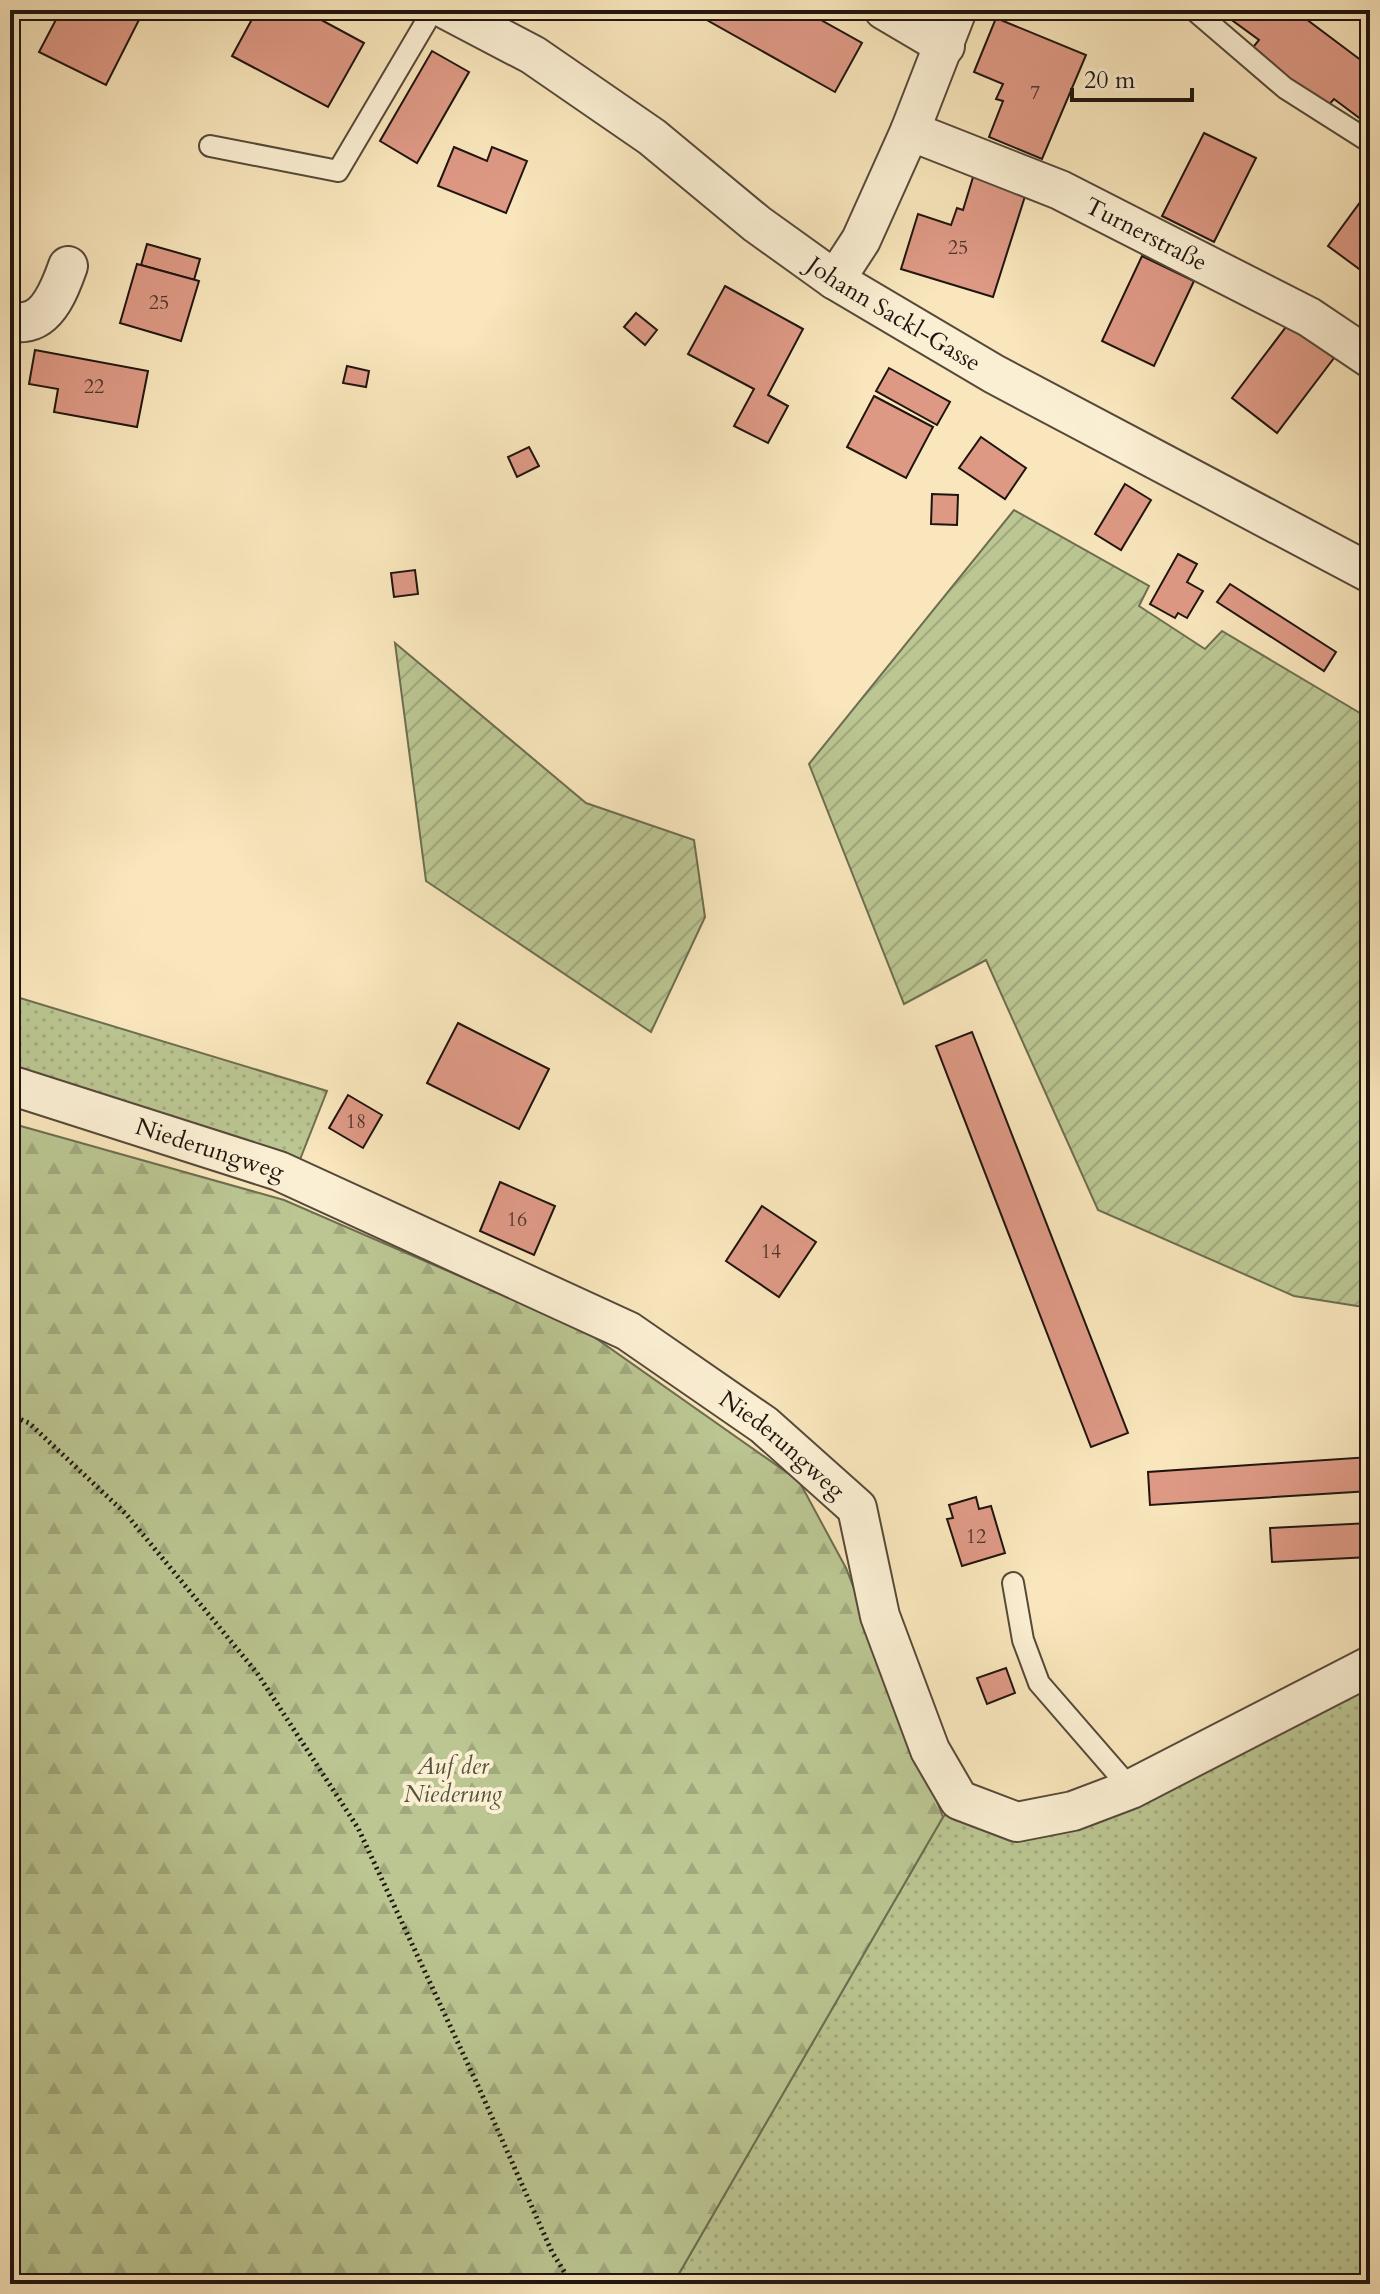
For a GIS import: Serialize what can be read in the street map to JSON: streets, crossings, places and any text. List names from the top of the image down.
{
  "streets": {
    "street": ["Turnerstraße", "Johann Sackl-Gasse", "Niederungweg"]
  },
  "parks": ["Auf der Niederung"],
  "house_numbers": [
    "7",
    "25",
    "25",
    "22",
    "18",
    "16",
    "14",
    "12"
  ],
  "scale_bar": "20 m"
}
